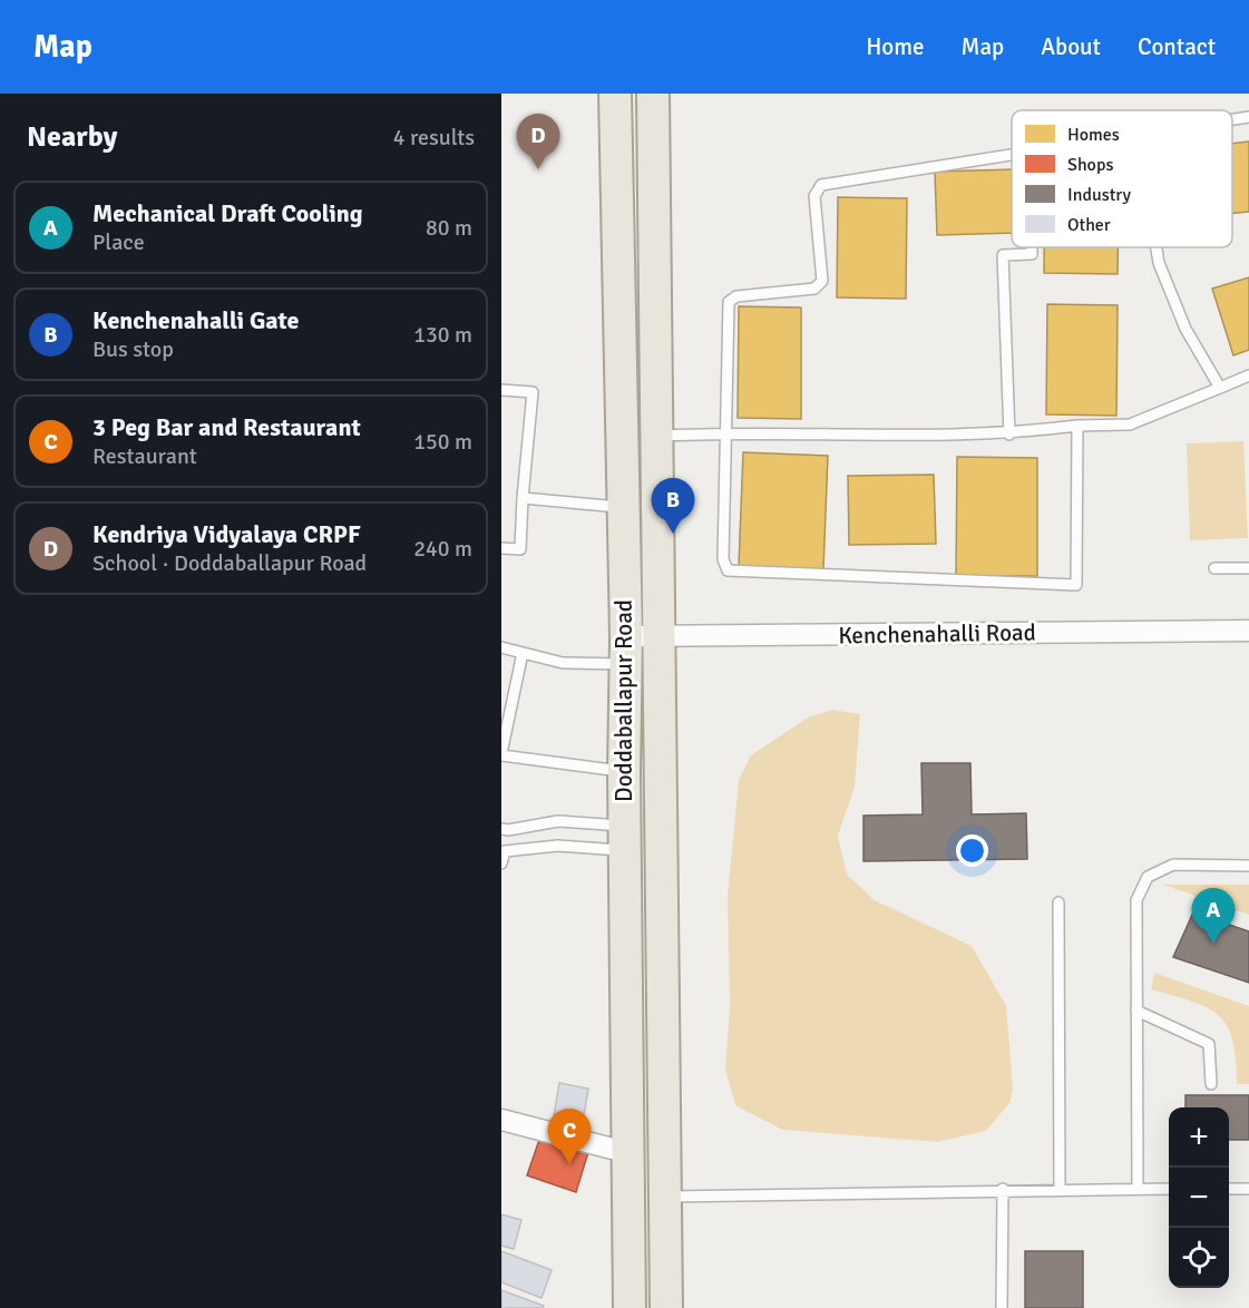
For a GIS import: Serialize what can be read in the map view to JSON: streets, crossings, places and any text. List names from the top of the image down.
{
  "streets": {
    "main road": ["Doddaballapur Road"],
    "street": ["Kenchenahalli Road"]
  },
  "crossings": [
    ["Kenchenahalli Road", "Doddaballapur Road"]
  ],
  "legend": [
    "Homes",
    "Shops",
    "Industry",
    "Other"
  ],
  "page": {
    "header": "Map",
    "nav": [
      "Home",
      "Map",
      "About",
      "Contact"
    ],
    "heading": ["Nearby", "4 results"],
    "pins": [
      "D",
      "B",
      "A",
      "C"
    ],
    "list": [
      {
        "mark": "A",
        "name": "Mechanical Draft Cooling",
        "note": "Place",
        "value": "80 m"
      },
      {
        "mark": "B",
        "name": "Kenchenahalli Gate",
        "note": "Bus stop",
        "value": "130 m"
      },
      {
        "mark": "C",
        "name": "3 Peg Bar and Restaurant",
        "note": "Restaurant",
        "value": "150 m"
      },
      {
        "mark": "D",
        "name": "Kendriya Vidyalaya CRPF",
        "note": "School · Doddaballapur Road",
        "value": "240 m"
      }
    ],
    "map_buttons": ["+", "−"]
  }
}
